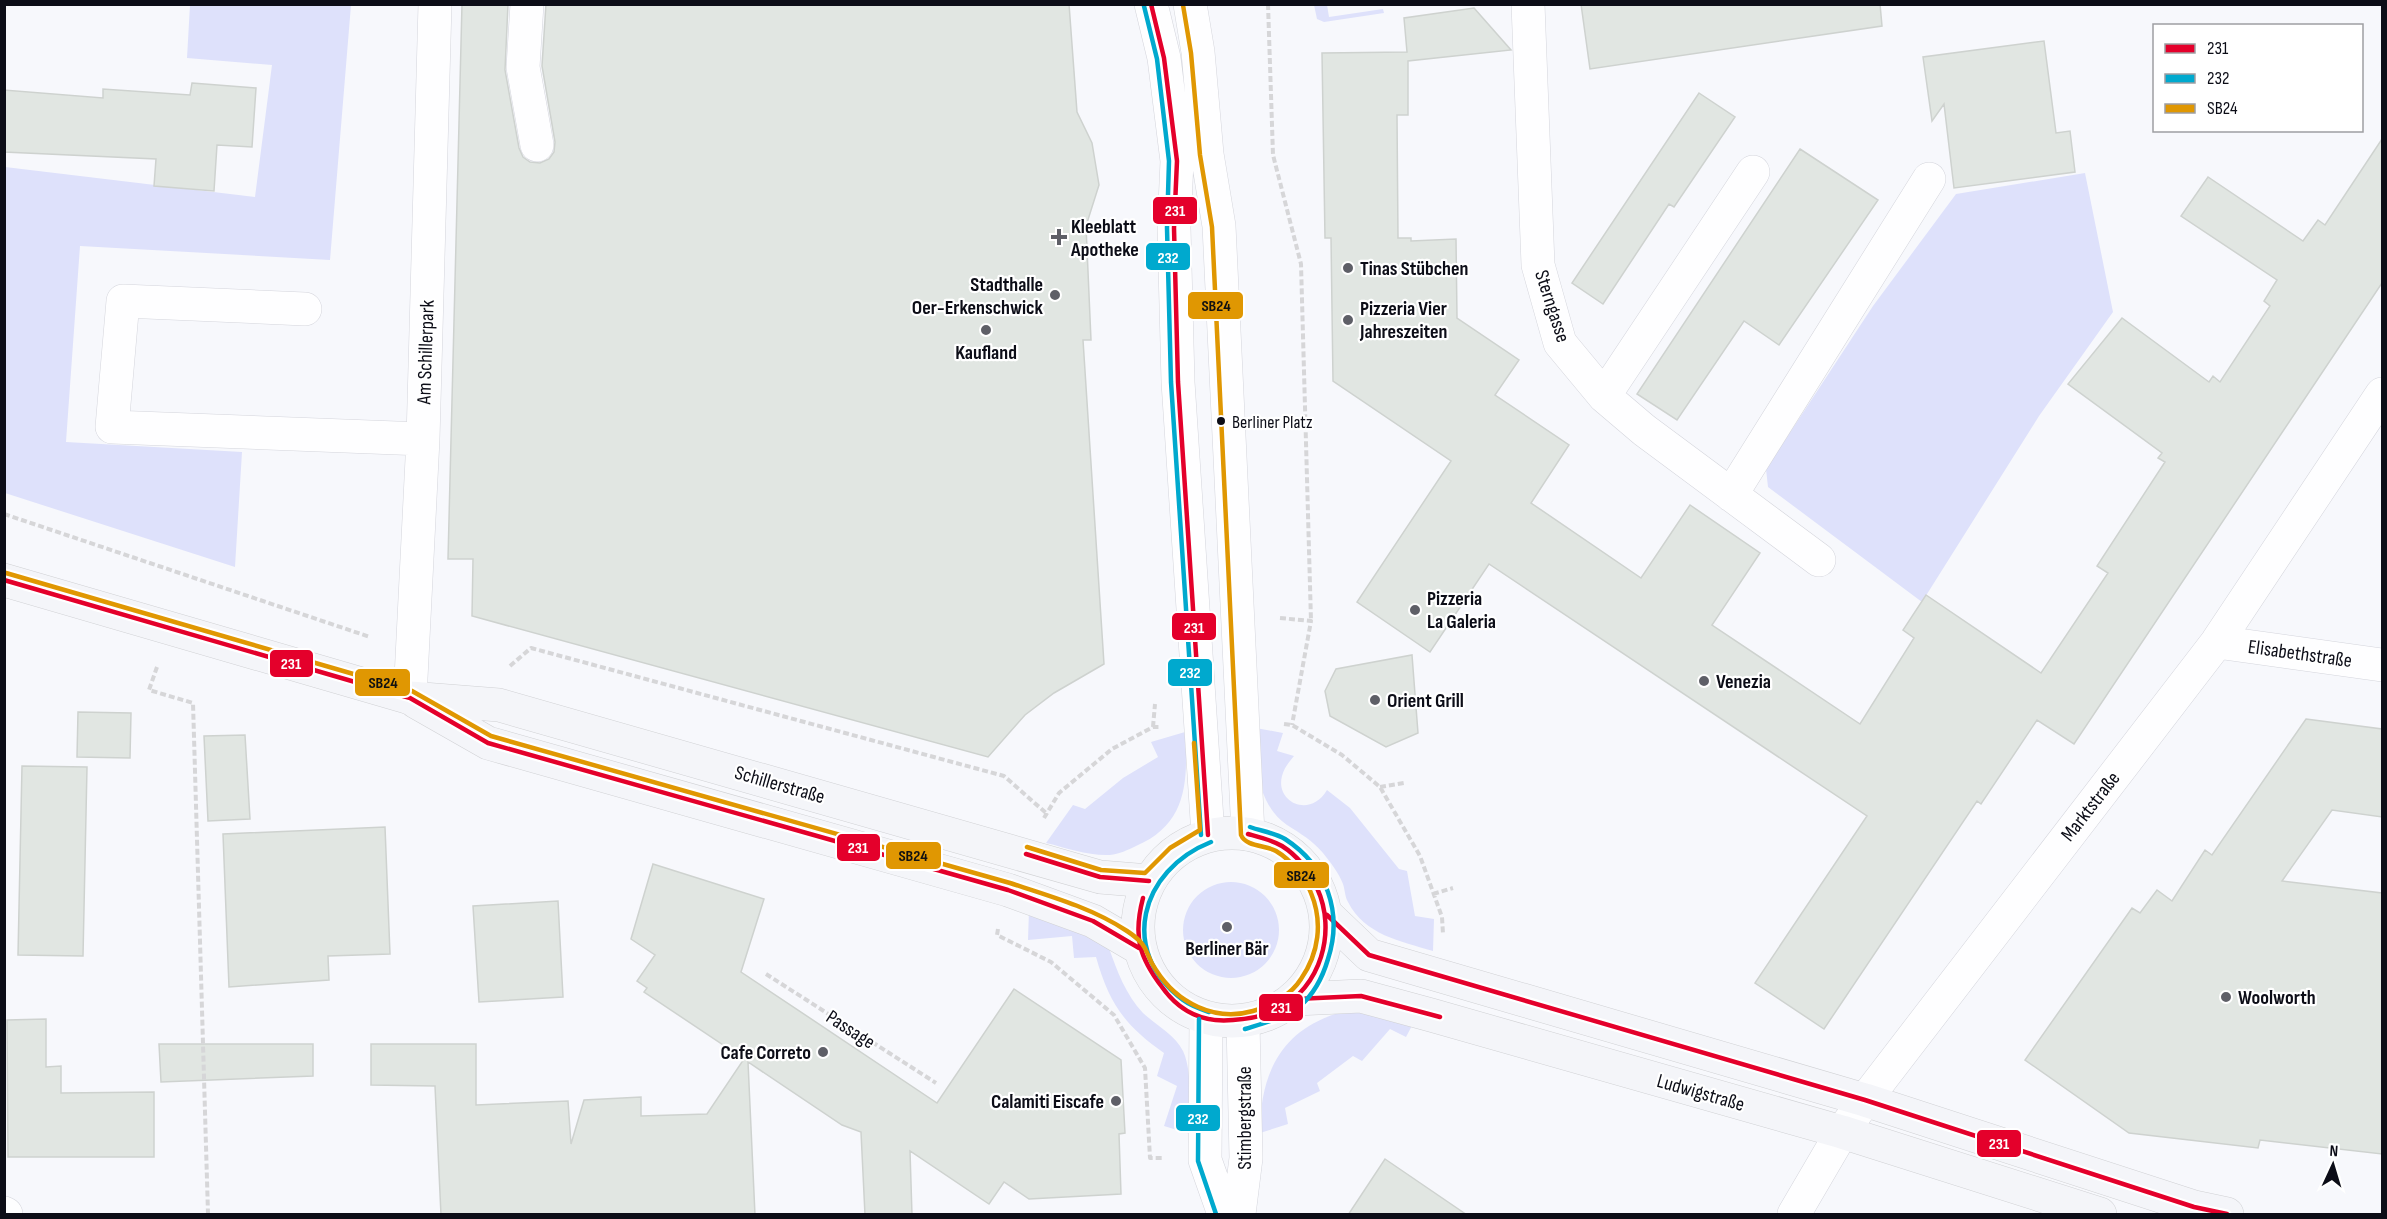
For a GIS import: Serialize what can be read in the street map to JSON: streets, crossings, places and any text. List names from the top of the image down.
{
  "streets": {
    "main road": ["Schillerstraße", "Ludwigstraße"],
    "street": [
      "Sterngasse",
      "Am Schillerpark",
      "Elisabethstraße",
      "Marktstraße",
      "Stimbergstraße"
    ],
    "path": ["Passage"]
  },
  "crossings": [
    ["Am Schillerpark", "Schillerstraße"],
    ["Elisabethstraße", "Marktstraße"],
    ["Schillerstraße", "Ludwigstraße"],
    ["Schillerstraße", "Stimbergstraße"],
    ["Marktstraße", "Ludwigstraße"],
    ["Ludwigstraße", "Stimbergstraße"]
  ],
  "places": {
    "health": ["Kleeblatt Apotheke"],
    "other": [
      "Tinas Stübchen",
      "Stadthalle Oer-Erkenschwick",
      "Pizzeria Vier Jahreszeiten",
      "Kaufland",
      "Berliner Platz",
      "Pizzeria La Galeria",
      "Venezia",
      "Orient Grill",
      "Berliner Bär",
      "Woolworth",
      "Cafe Correto",
      "Calamiti Eiscafe"
    ]
  },
  "lines": ["transit line 231", "transit line SB24", "transit line 232"],
  "legend": ["231", "232", "SB24"],
  "north": "top"
}
